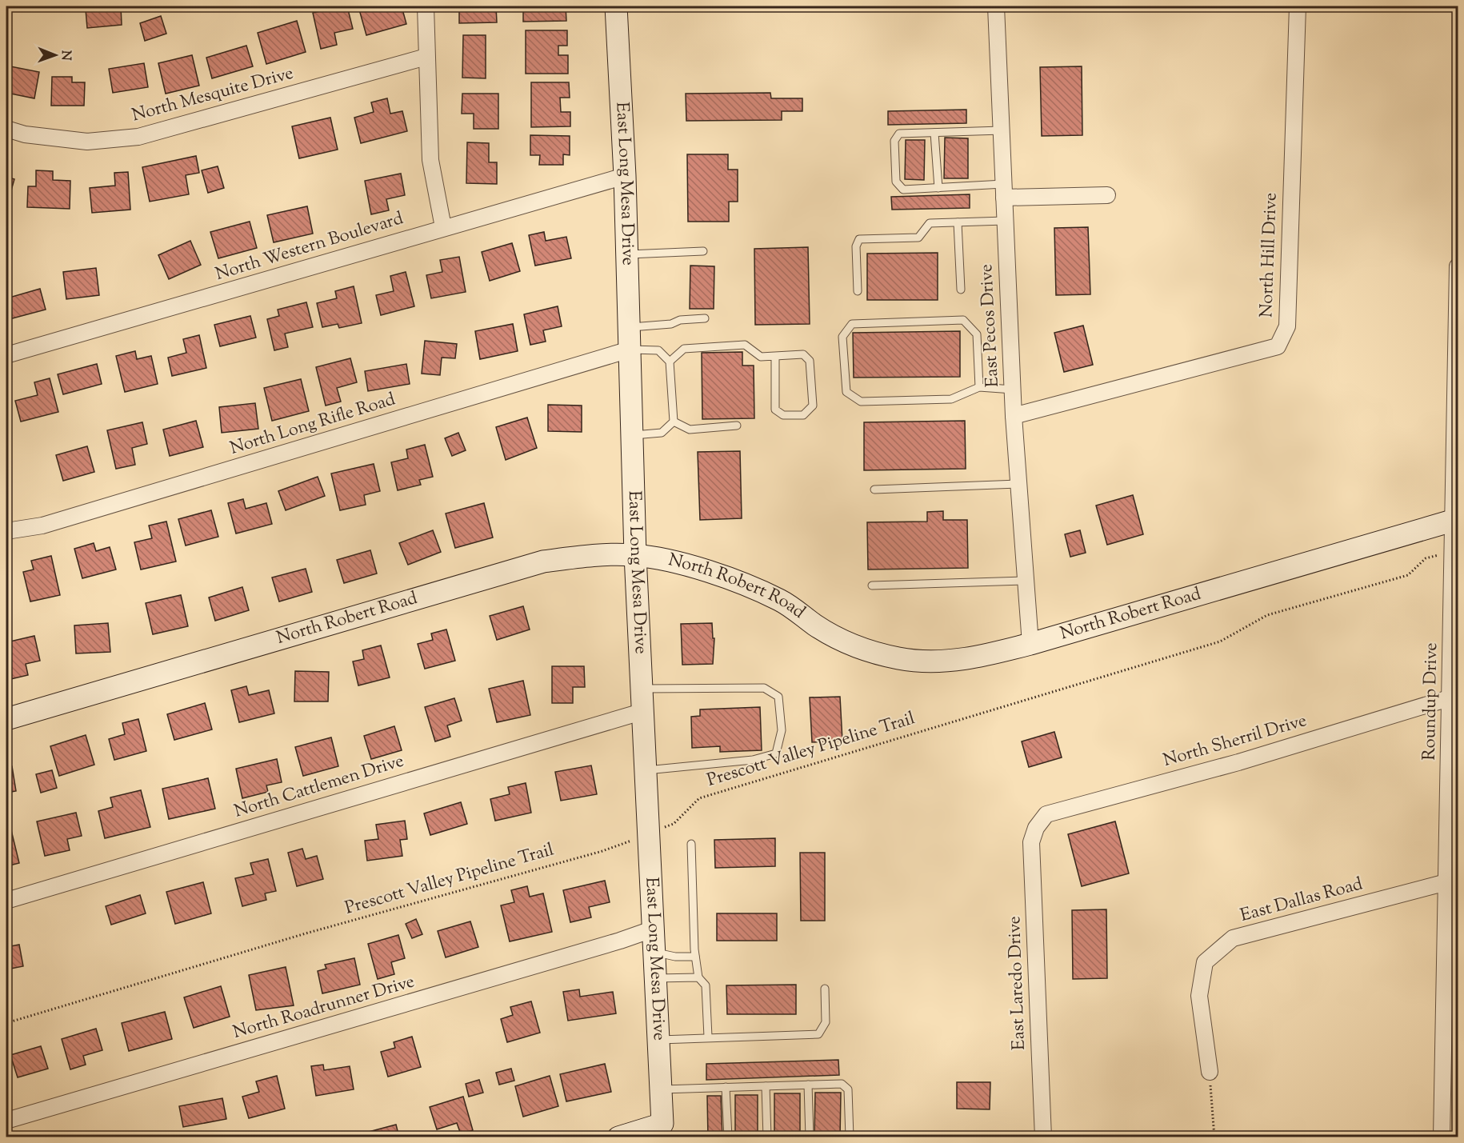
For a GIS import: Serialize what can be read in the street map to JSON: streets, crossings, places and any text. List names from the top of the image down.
{
  "streets": {
    "main road": ["East Long Mesa Drive", "North Robert Road"],
    "street": [
      "North Mesquite Drive",
      "North Western Boulevard",
      "North Hill Drive",
      "East Pecos Drive",
      "North Long Rifle Road",
      "Roundup Drive",
      "North Sherril Drive",
      "North Cattlemen Drive",
      "East Dallas Road",
      "East Laredo Drive",
      "North Roadrunner Drive"
    ],
    "path": ["Prescott Valley Pipeline Trail"]
  },
  "crossings": [
    ["East Long Mesa Drive", "North Western Boulevard"],
    ["East Long Mesa Drive", "North Long Rifle Road"],
    ["East Long Mesa Drive", "North Robert Road"],
    ["East Long Mesa Drive", "Prescott Valley Pipeline Trail"],
    ["East Long Mesa Drive", "North Cattlemen Drive"],
    ["East Long Mesa Drive", "North Roadrunner Drive"],
    ["North Hill Drive", "East Pecos Drive"],
    ["East Pecos Drive", "North Robert Road"],
    ["North Robert Road", "Roundup Drive"],
    ["Roundup Drive", "North Sherril Drive"],
    ["Roundup Drive", "Prescott Valley Pipeline Trail"],
    ["Roundup Drive", "East Dallas Road"],
    ["North Sherril Drive", "East Laredo Drive"]
  ],
  "north": "right"
}
